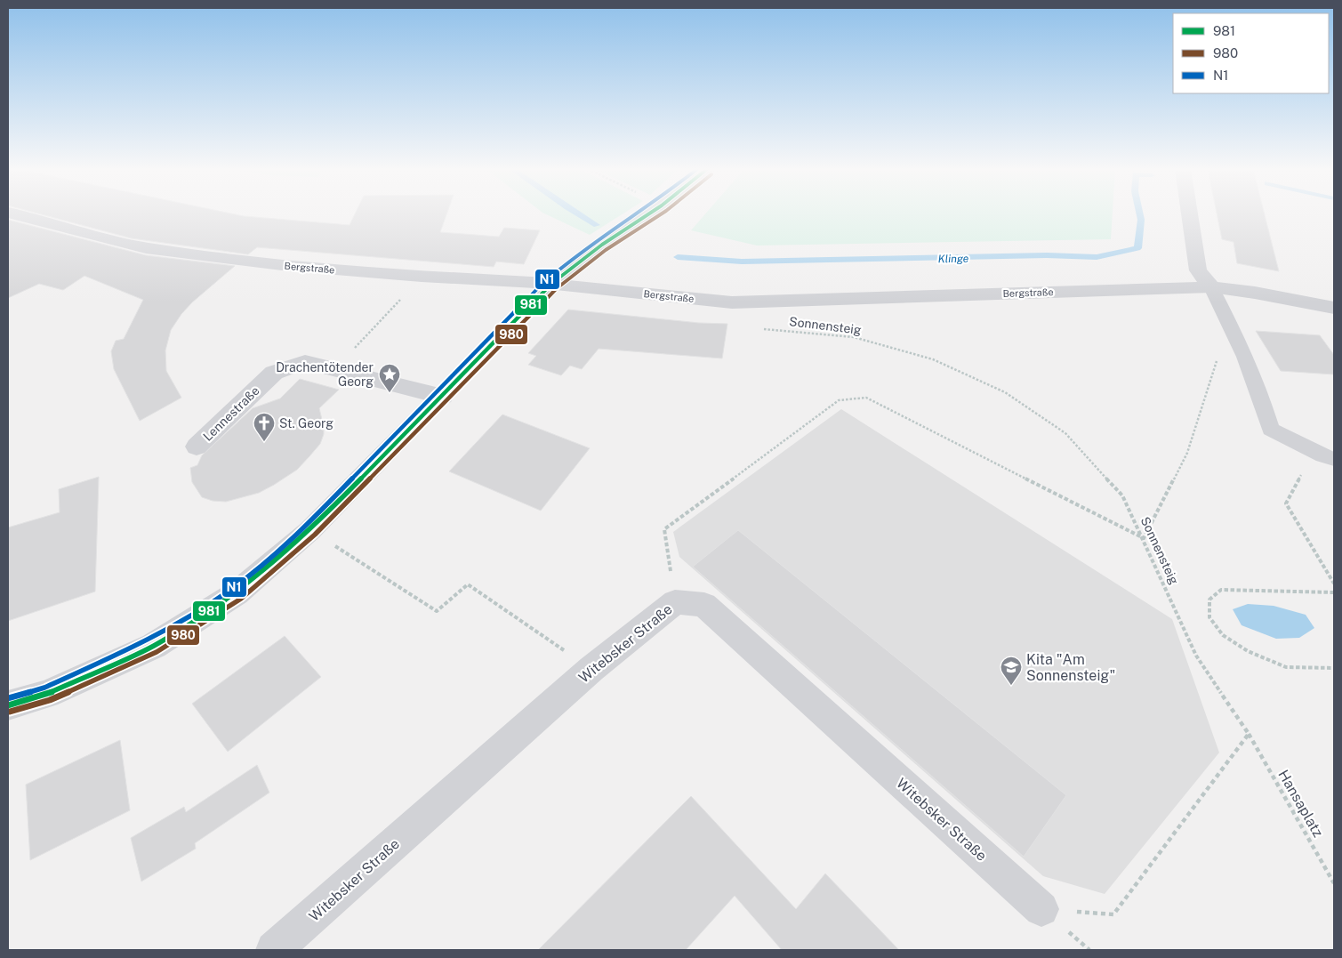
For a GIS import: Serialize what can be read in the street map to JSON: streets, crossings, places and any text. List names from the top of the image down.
{
  "streets": {
    "street": ["Bergstraße", "Lennestraße", "Witebsker Straße"],
    "path": ["Sonnensteig", "Hansaplatz"]
  },
  "crossings": [
    ["Bergstraße", "Sonnensteig"],
    ["Sonnensteig", "Hansaplatz"]
  ],
  "water": ["Klinge"],
  "places": {
    "place": ["Drachentötender Georg"],
    "church": ["St. Georg"],
    "school or university": ["Kita \"Am Sonnensteig\""]
  },
  "lines": ["transit line 981", "transit line 980", "transit line N1"],
  "legend": ["981", "980", "N1"]
}
